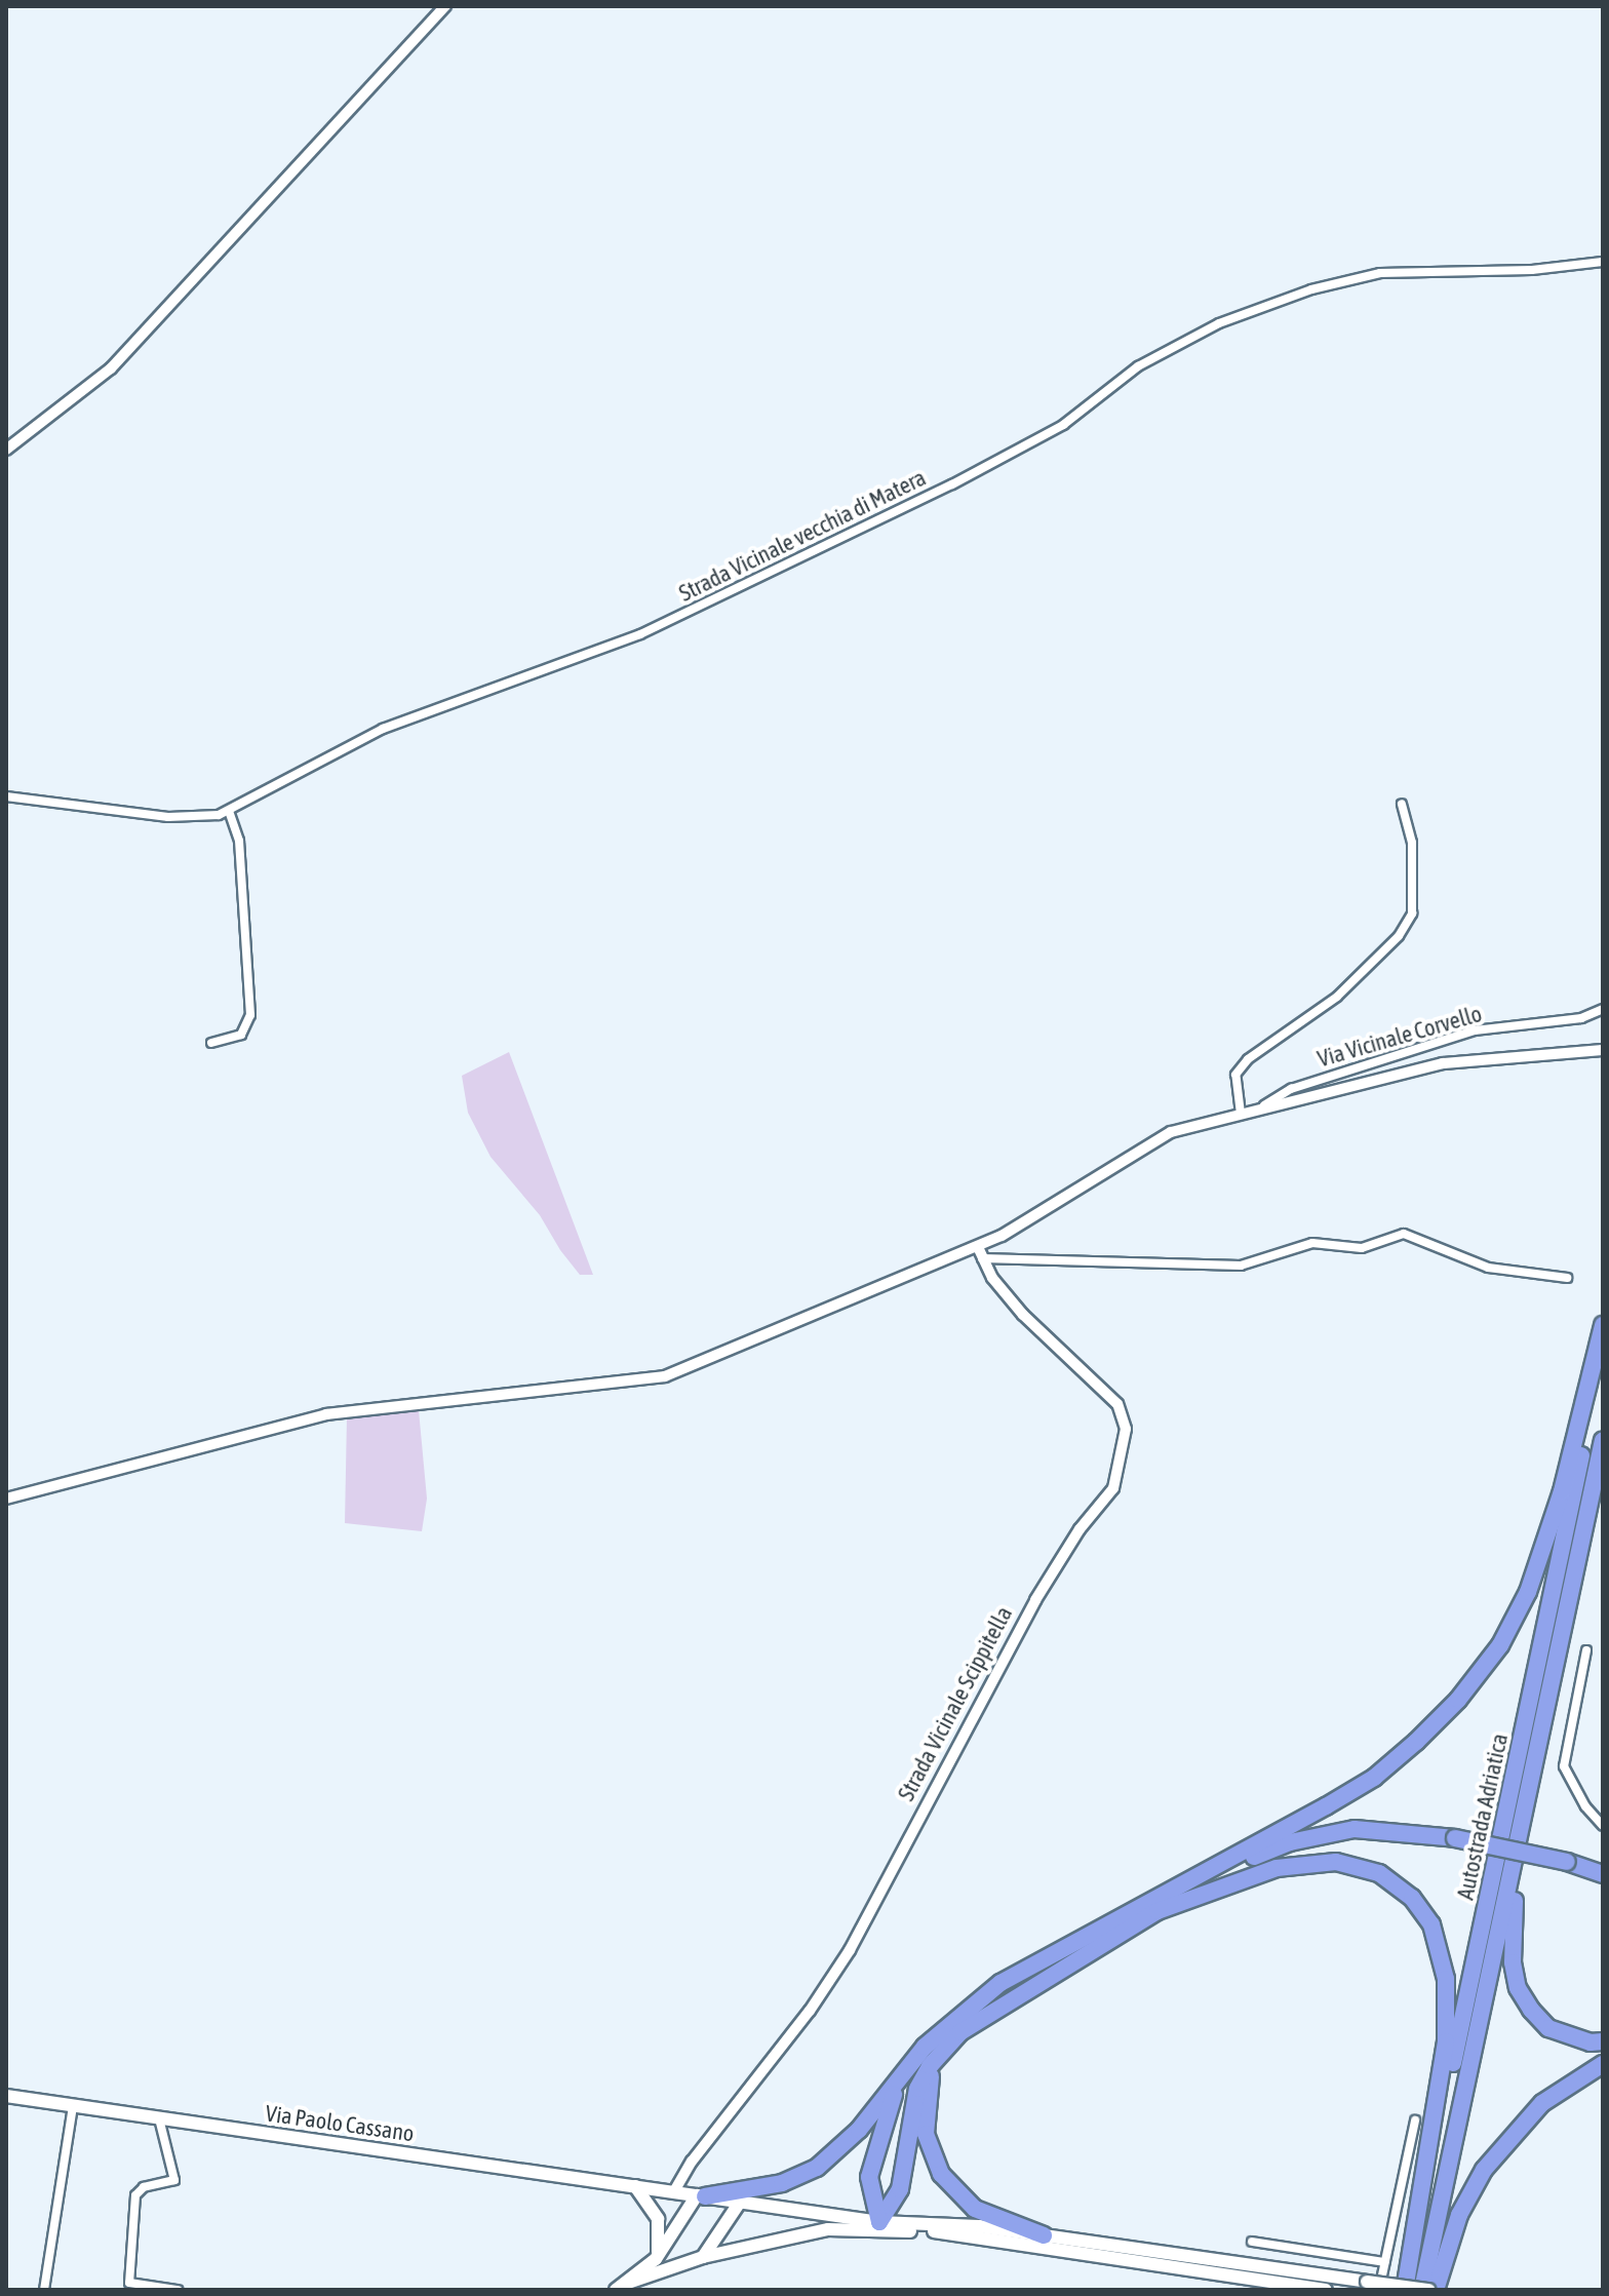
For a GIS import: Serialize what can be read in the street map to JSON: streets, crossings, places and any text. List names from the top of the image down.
{
  "streets": {
    "highway": ["Autostrada Adriatica"],
    "main road": ["Via Paolo Cassano"],
    "street": ["Strada Vicinale vecchia di Matera", "Via Vicinale Corvello", "Strada Vicinale Scippitella"]
  },
  "crossings": [
    ["Strada Vicinale Scippitella", "Via Paolo Cassano"]
  ]
}
